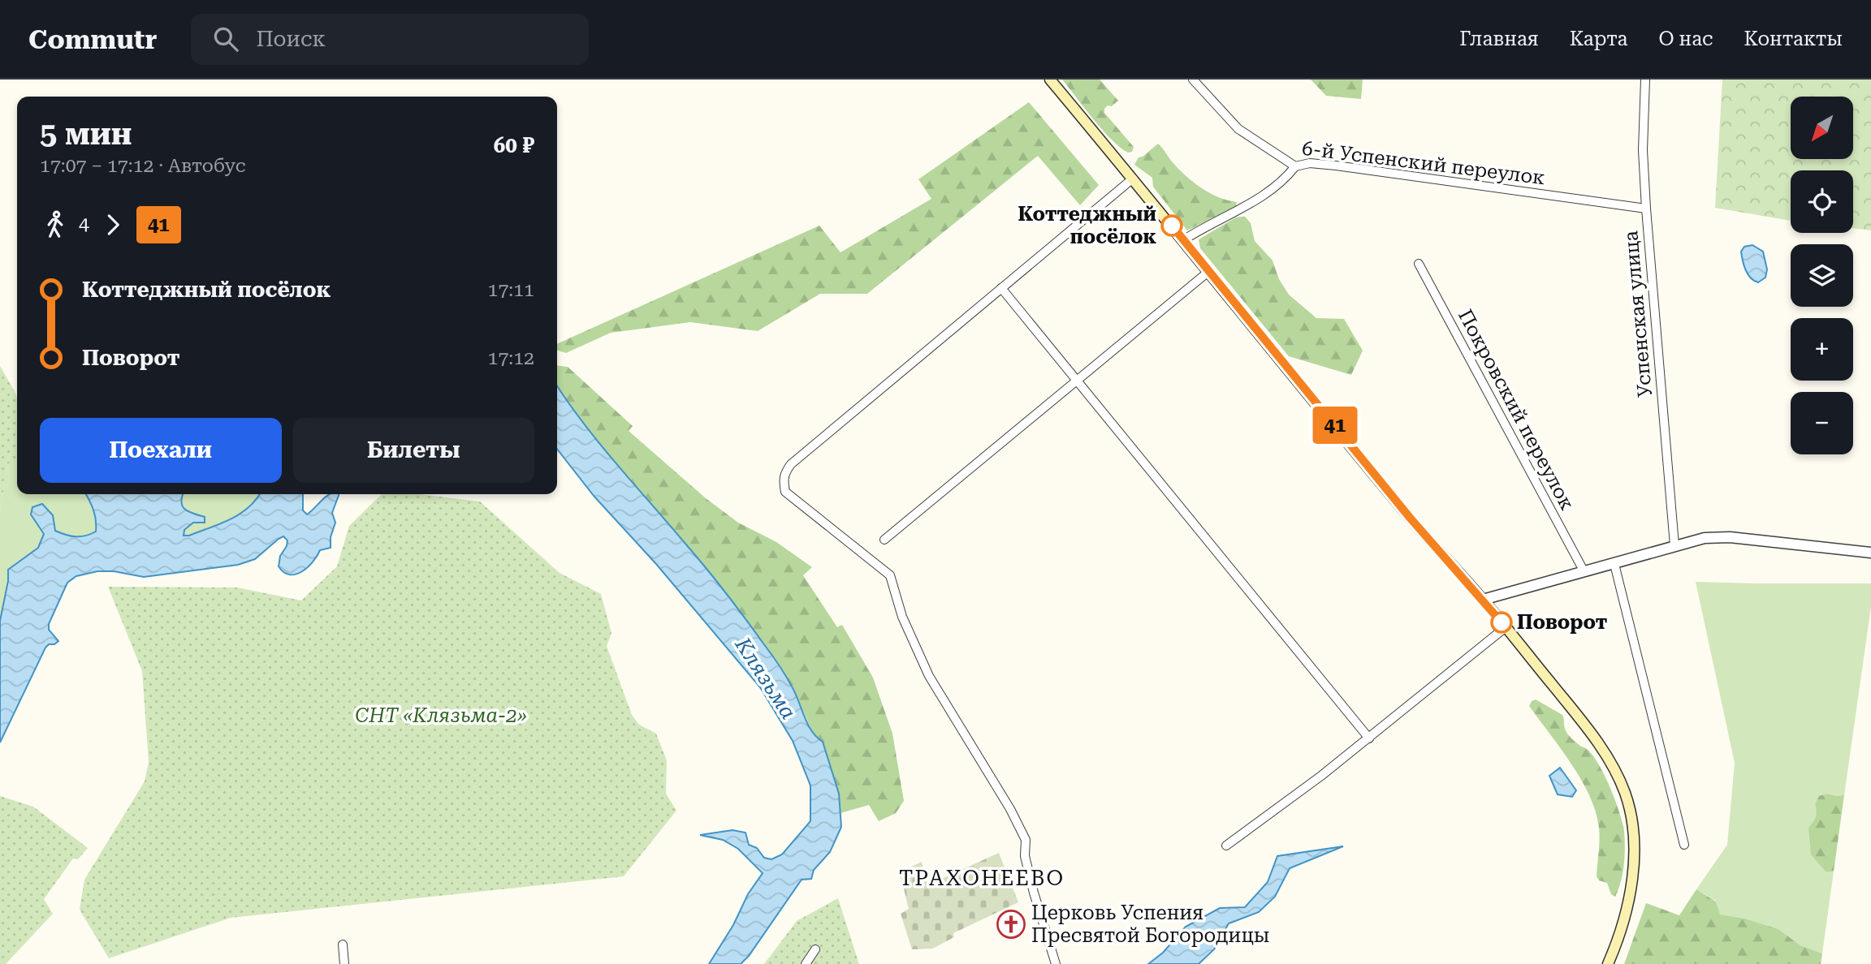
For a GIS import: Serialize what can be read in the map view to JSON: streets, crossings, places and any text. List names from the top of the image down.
{
  "streets": {
    "street": ["6-й Успенский переулок", "Успенская улица", "Покровский переулок"]
  },
  "crossings": [
    ["6-й Успенский переулок", "Успенская улица"]
  ],
  "districts": ["ТРАХОНЕЕВО"],
  "water": ["Клязьма"],
  "parks": ["СНТ «Клязьма-2»"],
  "places": {
    "other": ["Коттеджный посёлок", "Поворот"],
    "church": ["Церковь Успения Пресвятой Богородицы"]
  },
  "lines": ["bus line 41"],
  "north": "bottom left",
  "page": {
    "header": "Commutr",
    "search": "Поиск",
    "nav": [
      "Главная",
      "Карта",
      "О нас",
      "Контакты"
    ],
    "on_map": "41",
    "map_buttons": ["+", "−"],
    "heading": ["5 мин", "17:07 – 17:12 · Автобус", "60 ₽"],
    "legs": ["4", "41"],
    "list": [
      {
        "name": "Коттеджный посёлок",
        "value": "17:11"
      },
      {
        "name": "Поворот",
        "value": "17:12"
      }
    ],
    "buttons": ["Поехали", "Билеты"]
  }
}
